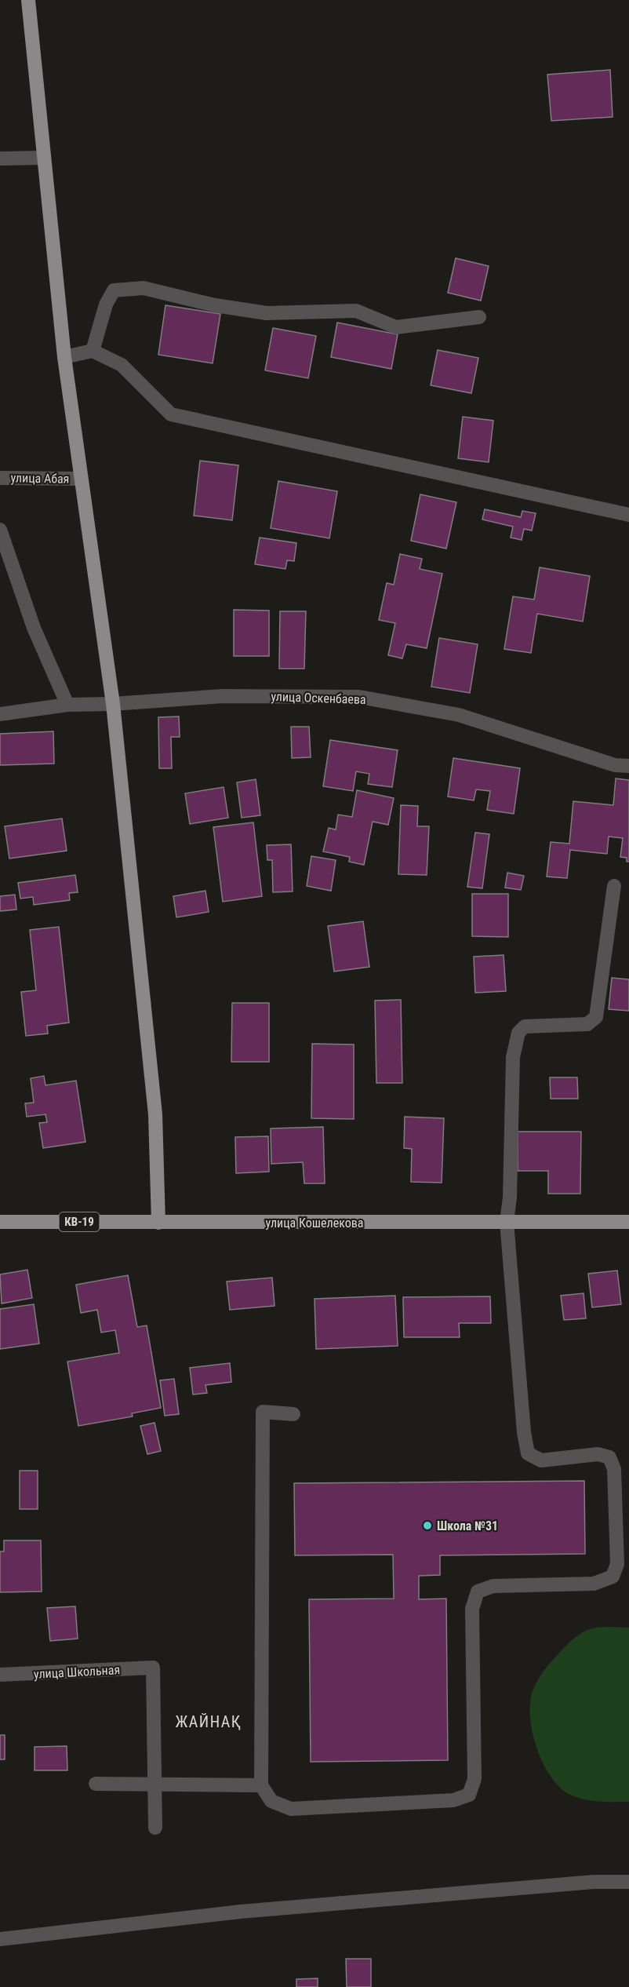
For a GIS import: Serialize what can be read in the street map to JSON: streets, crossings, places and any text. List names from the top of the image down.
{
  "streets": {
    "main road": ["КВ-19", "улица Кошелекова"],
    "street": ["улица Абая", "улица Оскенбаева", "улица Школьная"]
  },
  "districts": ["ЖАЙНАҚ"],
  "places": ["Школа №31"]
}
